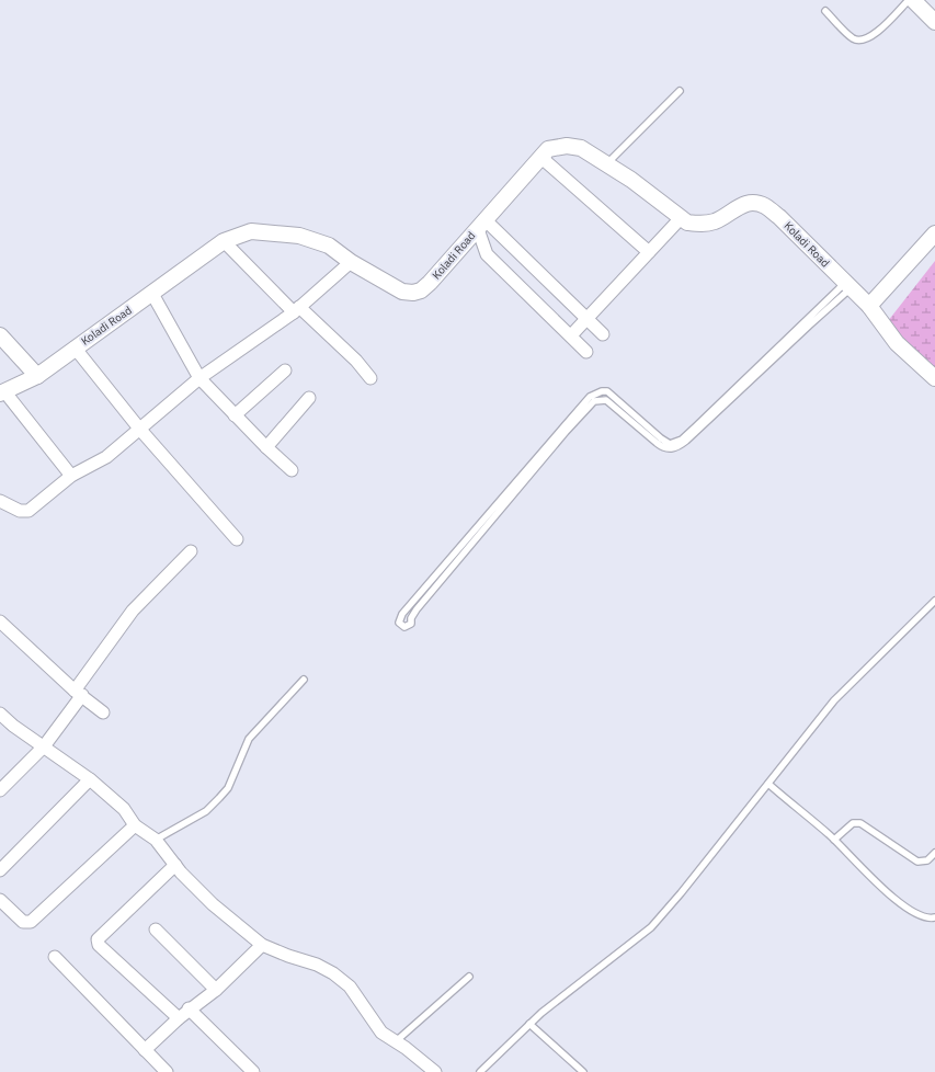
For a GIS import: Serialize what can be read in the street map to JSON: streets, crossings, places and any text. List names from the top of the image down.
{
  "streets": {
    "street": ["Koladi Road"]
  }
}
